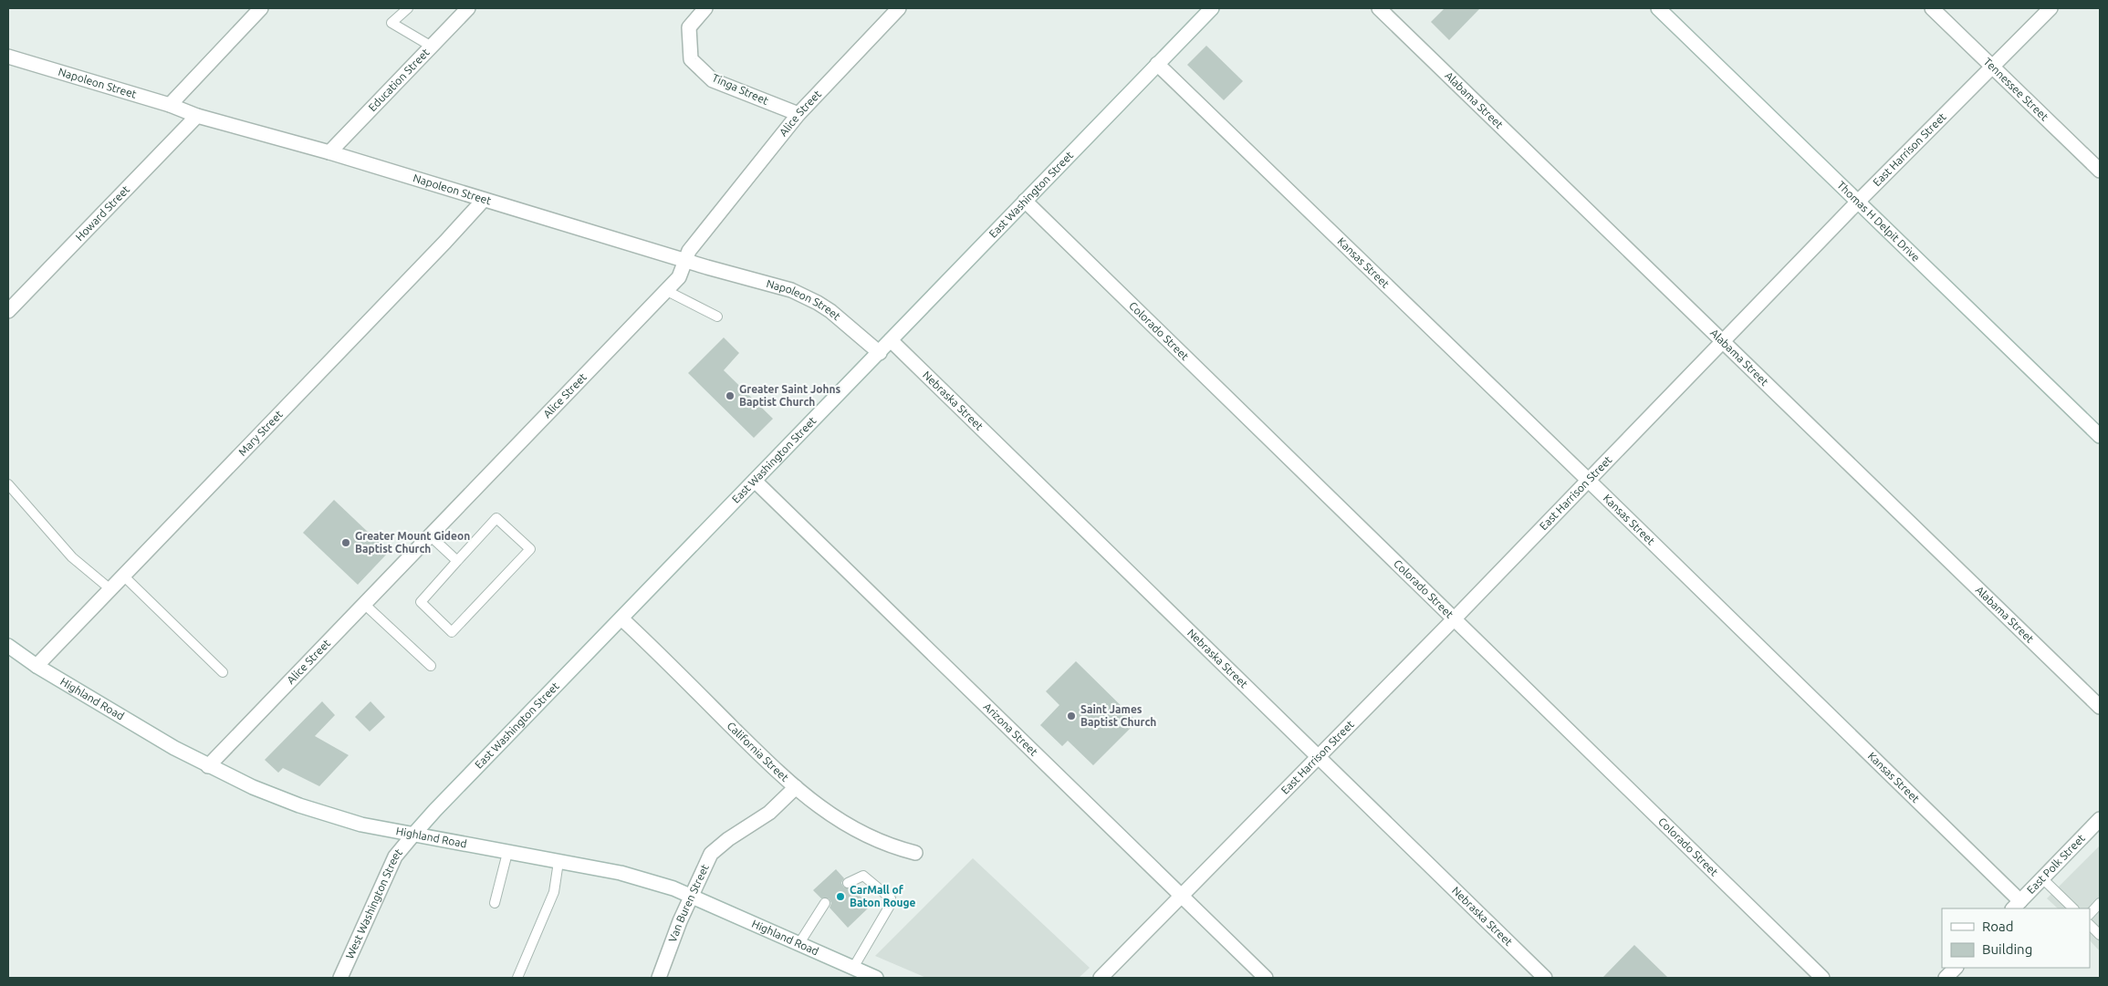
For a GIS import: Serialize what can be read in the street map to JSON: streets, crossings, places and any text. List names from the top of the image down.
{
  "streets": {
    "street": [
      "Education Street",
      "Napoleon Street",
      "Tinga Street",
      "Tennessee Street",
      "Alabama Street",
      "Alice Street",
      "East Harrison Street",
      "East Washington Street",
      "Howard Street",
      "Thomas H Delpit Drive",
      "Kansas Street",
      "Colorado Street",
      "Nebraska Street",
      "Mary Street",
      "Highland Road",
      "Arizona Street",
      "California Street",
      "East Polk Street",
      "Van Buren Street",
      "West Washington Street"
    ]
  },
  "crossings": [
    ["Education Street", "Napoleon Street"],
    ["Napoleon Street", "Alice Street"],
    ["Napoleon Street", "East Washington Street"],
    ["Napoleon Street", "Howard Street"],
    ["Napoleon Street", "Mary Street"],
    ["Tinga Street", "Alice Street"],
    ["Tennessee Street", "East Harrison Street"],
    ["Alabama Street", "East Harrison Street"],
    ["Alice Street", "Highland Road"],
    ["East Harrison Street", "Thomas H Delpit Drive"],
    ["East Harrison Street", "Kansas Street"],
    ["East Harrison Street", "Colorado Street"],
    ["East Harrison Street", "Nebraska Street"],
    ["East Harrison Street", "Arizona Street"],
    ["East Washington Street", "Kansas Street"],
    ["East Washington Street", "Colorado Street"],
    ["East Washington Street", "Nebraska Street"],
    ["East Washington Street", "Highland Road"],
    ["East Washington Street", "Arizona Street"],
    ["East Washington Street", "California Street"],
    ["East Washington Street", "West Washington Street"],
    ["Kansas Street", "East Polk Street"],
    ["Mary Street", "Highland Road"],
    ["Highland Road", "Van Buren Street"],
    ["Highland Road", "West Washington Street"],
    ["California Street", "Van Buren Street"]
  ],
  "places": [
    "Greater Saint Johns Baptist Church",
    "Greater Mount Gideon Baptist Church",
    "Saint James Baptist Church",
    "CarMall of Baton Rouge"
  ],
  "legend": ["Road", "Building"]
}
